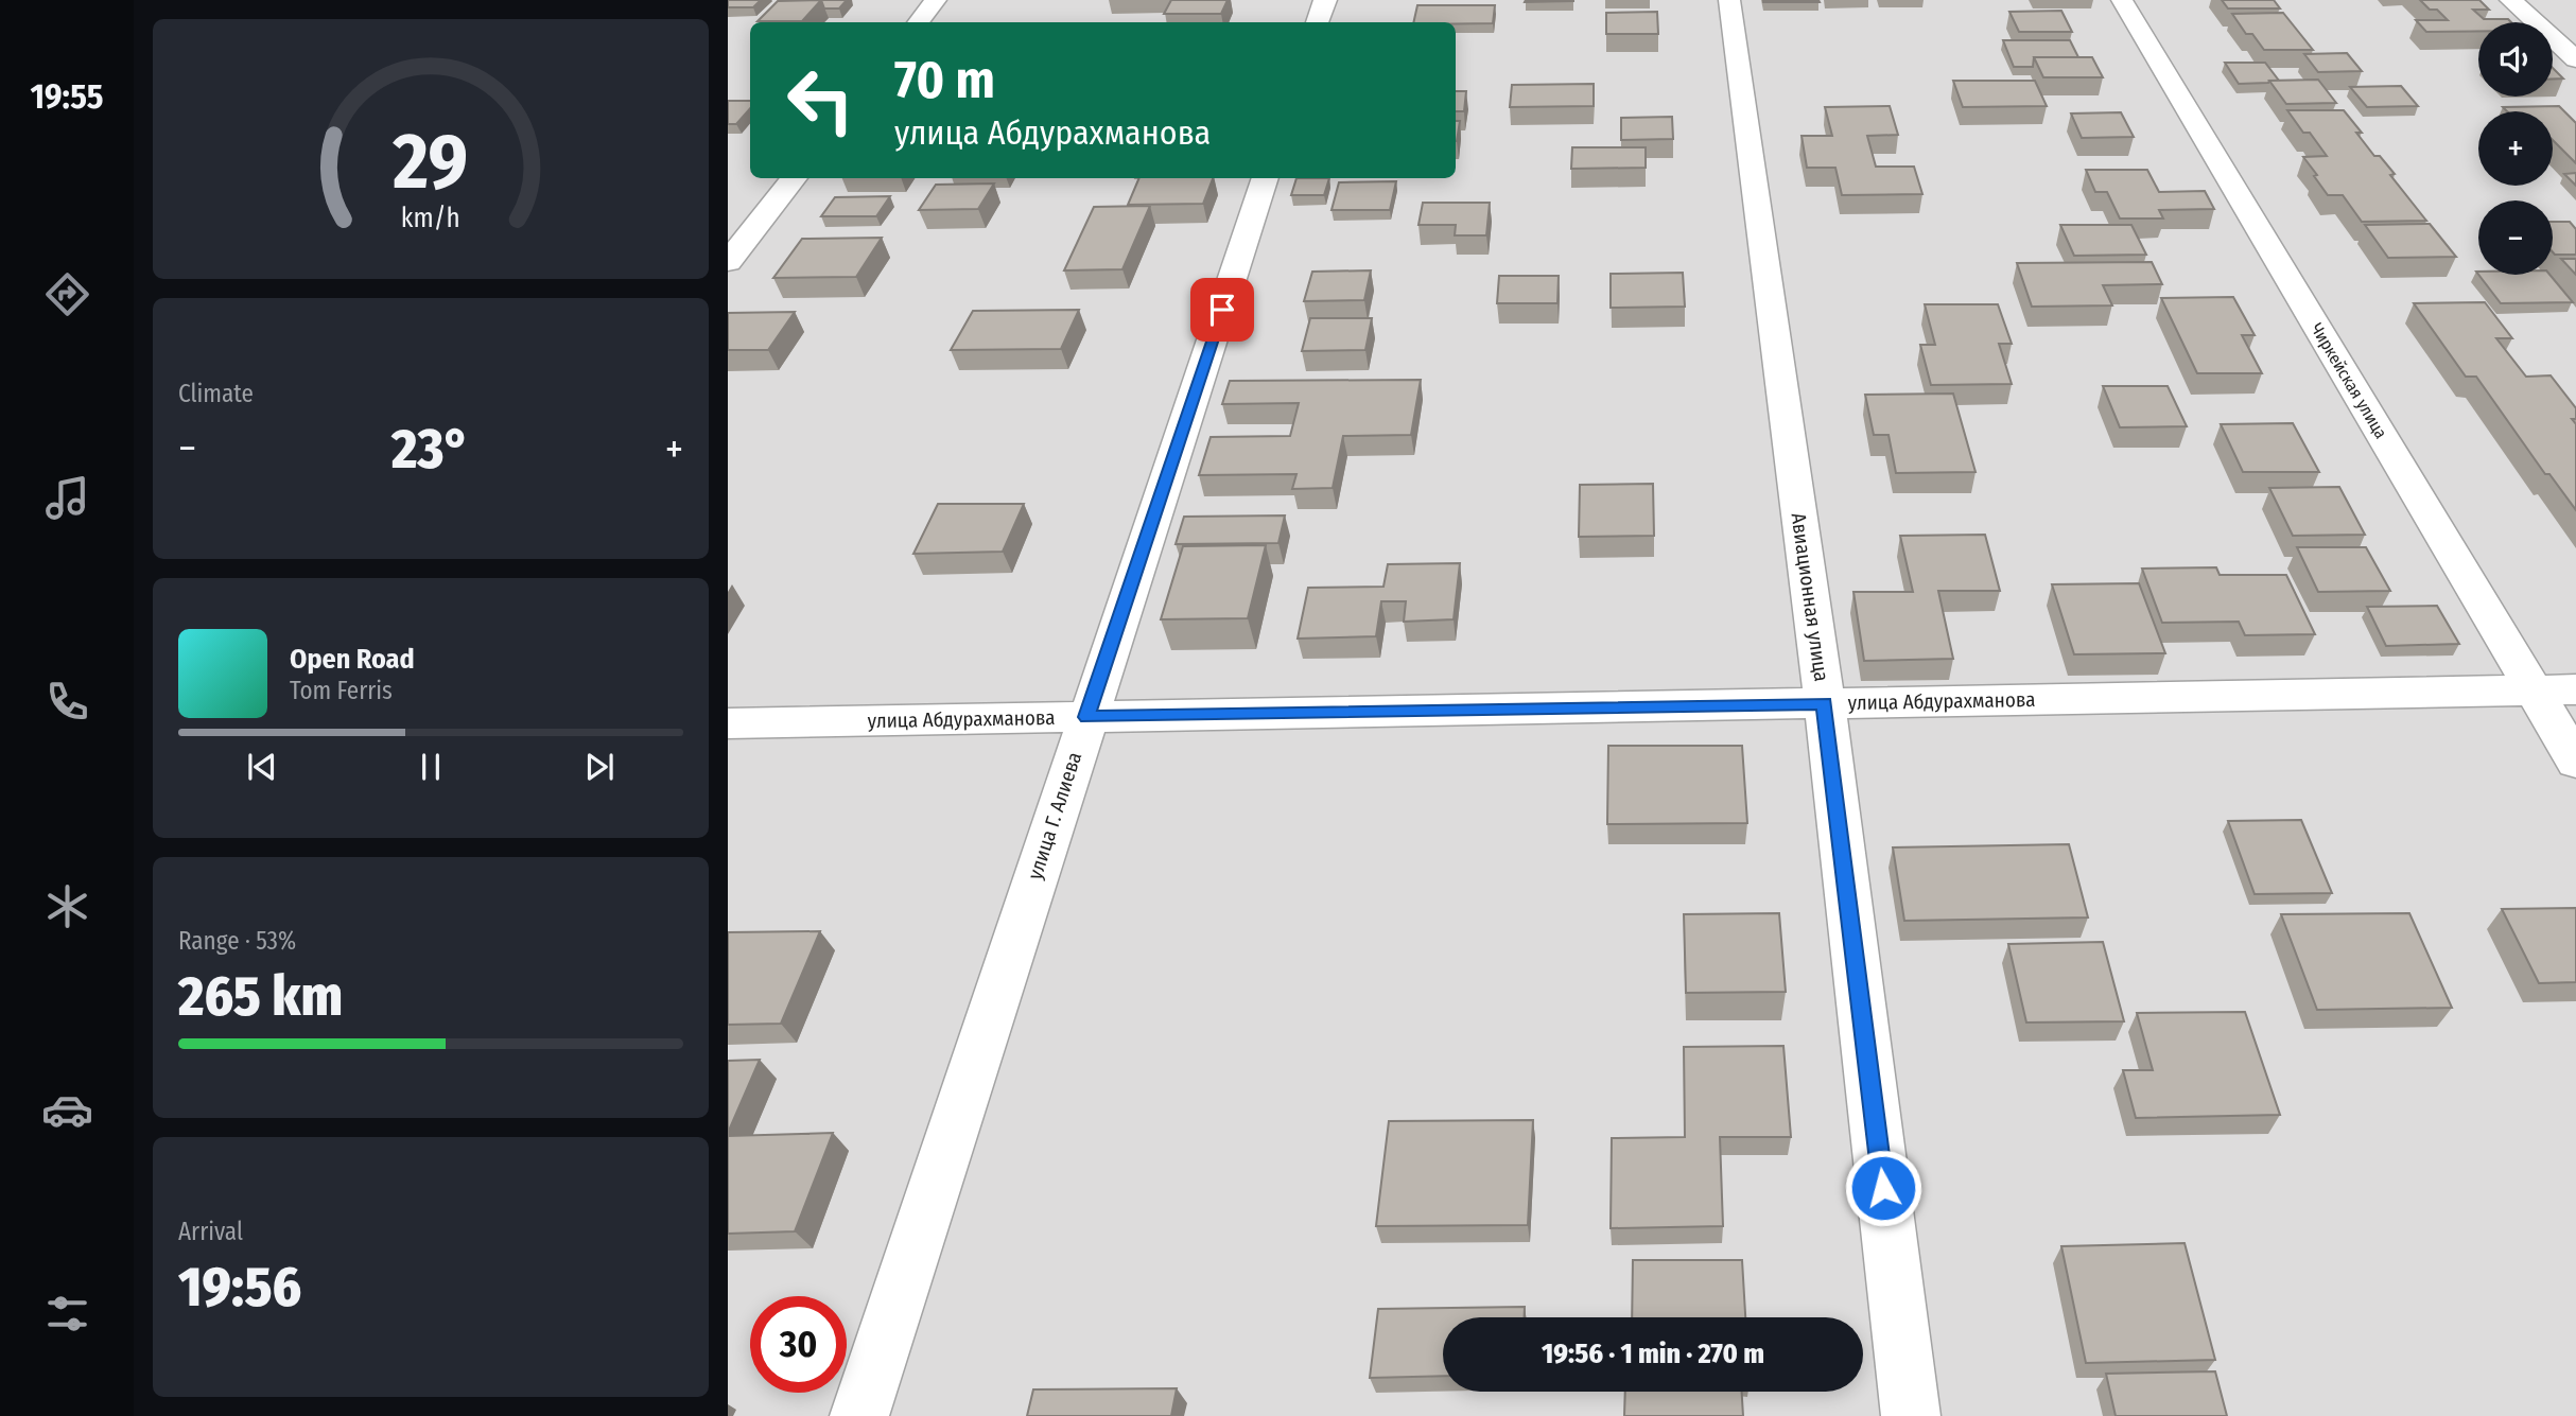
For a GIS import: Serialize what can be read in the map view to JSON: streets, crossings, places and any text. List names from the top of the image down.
{
  "streets": {
    "street": [
      "Чиркейская улица",
      "Авиационная улица",
      "улица Абдурахманова",
      "улица Г. Алиева"
    ]
  },
  "crossings": [
    ["Чиркейская улица", "улица Абдурахманова"],
    ["Авиационная улица", "улица Абдурахманова"],
    ["улица Абдурахманова", "улица Г. Алиева"]
  ],
  "page": {
    "tabs": "19:55",
    "map_buttons": ["+", "−"],
    "turn": ["70 m", "улица Абдурахманова"],
    "tile": [
      "Climate",
      ["Range · 53%", "265 km"],
      ["Arrival", "19:56"]
    ],
    "heat": ["−", "23°", "+"],
    "song": ["Open Road", "Tom Ferris"],
    "limit": "30",
    "trip": "19:56 · 1 min · 270 m",
    "gauge": ["29", "km/h"]
  }
}
